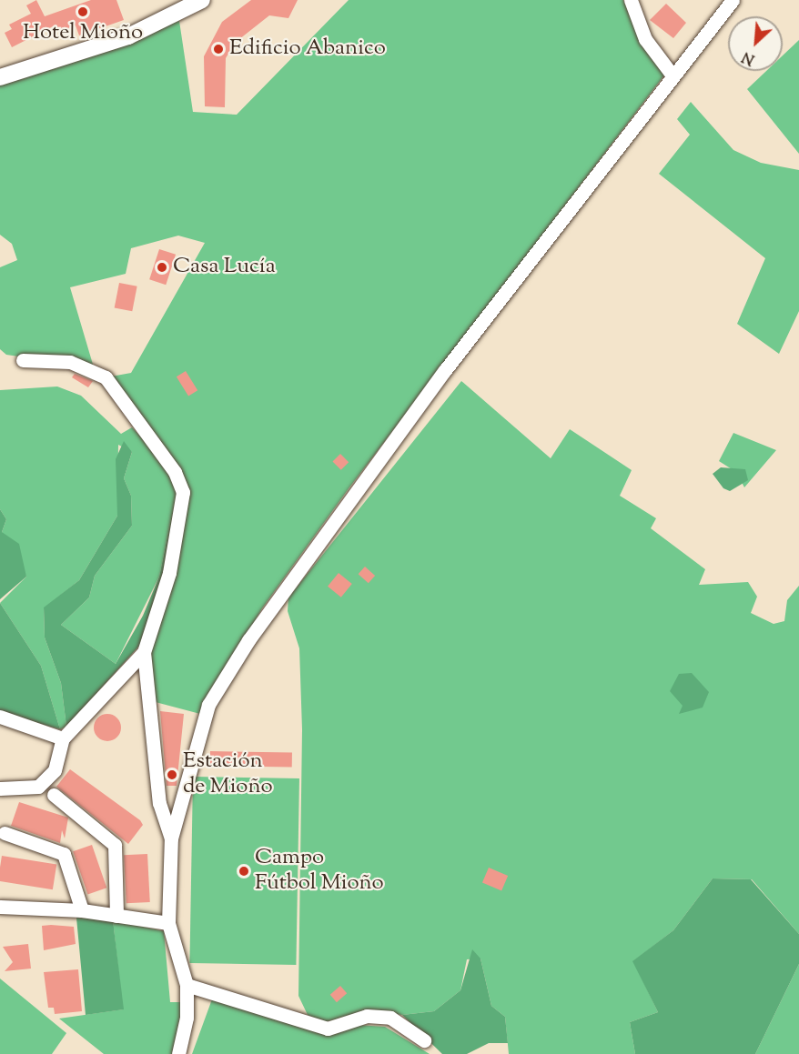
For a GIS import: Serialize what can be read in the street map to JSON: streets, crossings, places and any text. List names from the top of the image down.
{
  "places": [
    "Hotel Mioño",
    "Edificio Abanico",
    "Casa Lucía",
    "Estación de Mioño",
    "Campo Fútbol Mioño"
  ],
  "north": "bottom left"
}
